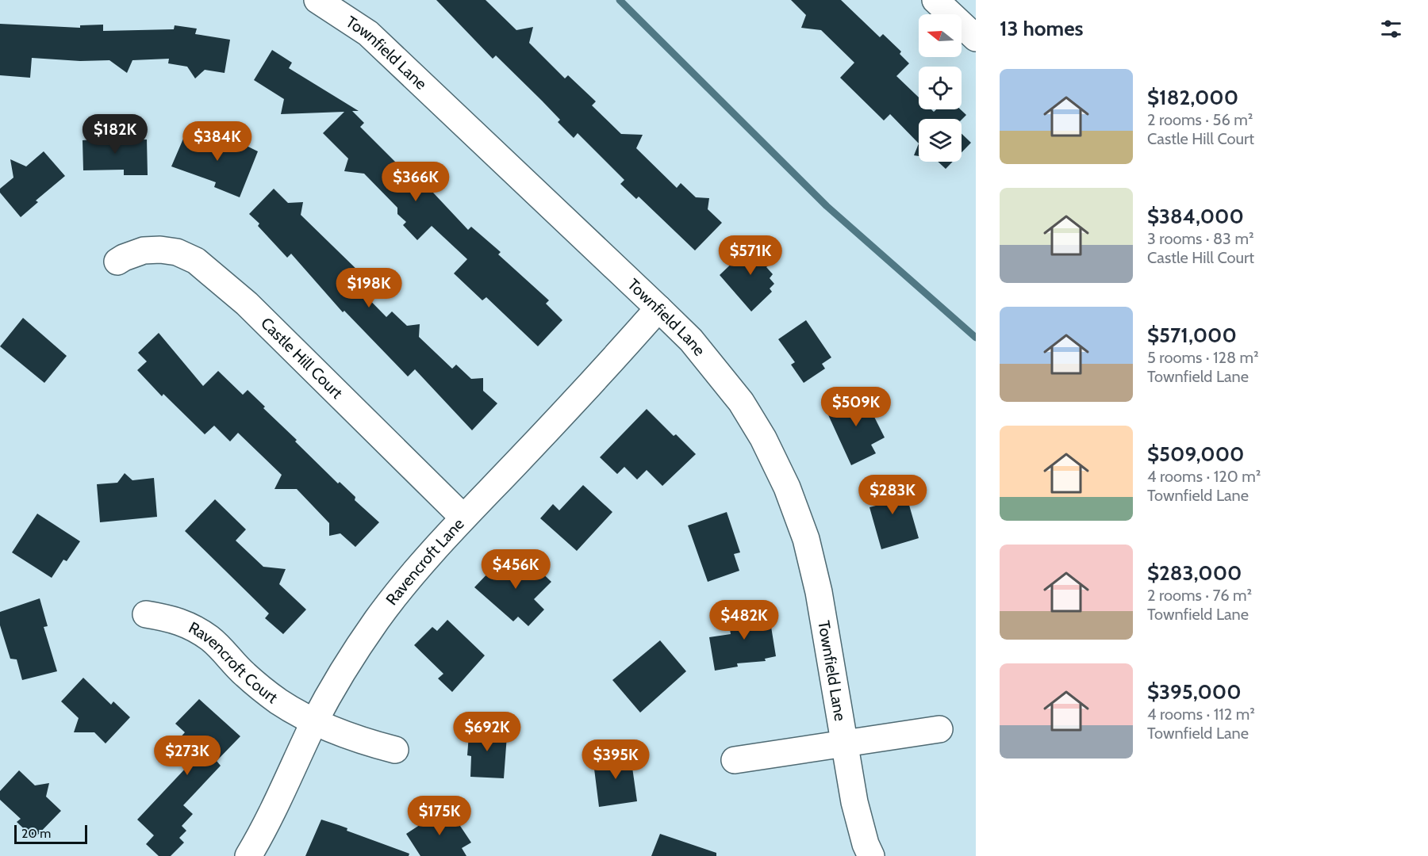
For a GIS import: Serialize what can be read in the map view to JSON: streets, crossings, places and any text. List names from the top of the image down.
{
  "streets": {
    "street": [
      "Townfield Lane",
      "Castle Hill Court",
      "Ravencroft Lane",
      "Ravencroft Court"
    ]
  },
  "crossings": [
    ["Townfield Lane", "Ravencroft Lane"],
    ["Castle Hill Court", "Ravencroft Lane"],
    ["Ravencroft Lane", "Ravencroft Court"]
  ],
  "scale_bar": "20 m",
  "north": "left",
  "page": {
    "heading": "13 homes",
    "list": [
      {
        "name": "$182,000",
        "note": "2 rooms · 56 m² · Castle Hill Court"
      },
      {
        "name": "$384,000",
        "note": "3 rooms · 83 m² · Castle Hill Court"
      },
      {
        "name": "$571,000",
        "note": "5 rooms · 128 m² · Townfield Lane"
      },
      {
        "name": "$509,000",
        "note": "4 rooms · 120 m² · Townfield Lane"
      },
      {
        "name": "$283,000",
        "note": "2 rooms · 76 m² · Townfield Lane"
      },
      {
        "name": "$395,000",
        "note": "4 rooms · 112 m² · Townfield Lane"
      }
    ],
    "price": [
      "$182K",
      "$384K",
      "$366K",
      "$571K",
      "$198K",
      "$509K",
      "$283K",
      "$456K",
      "$482K",
      "$692K",
      "$273K",
      "$395K",
      "$175K"
    ],
    "scale": "20 m"
  }
}
